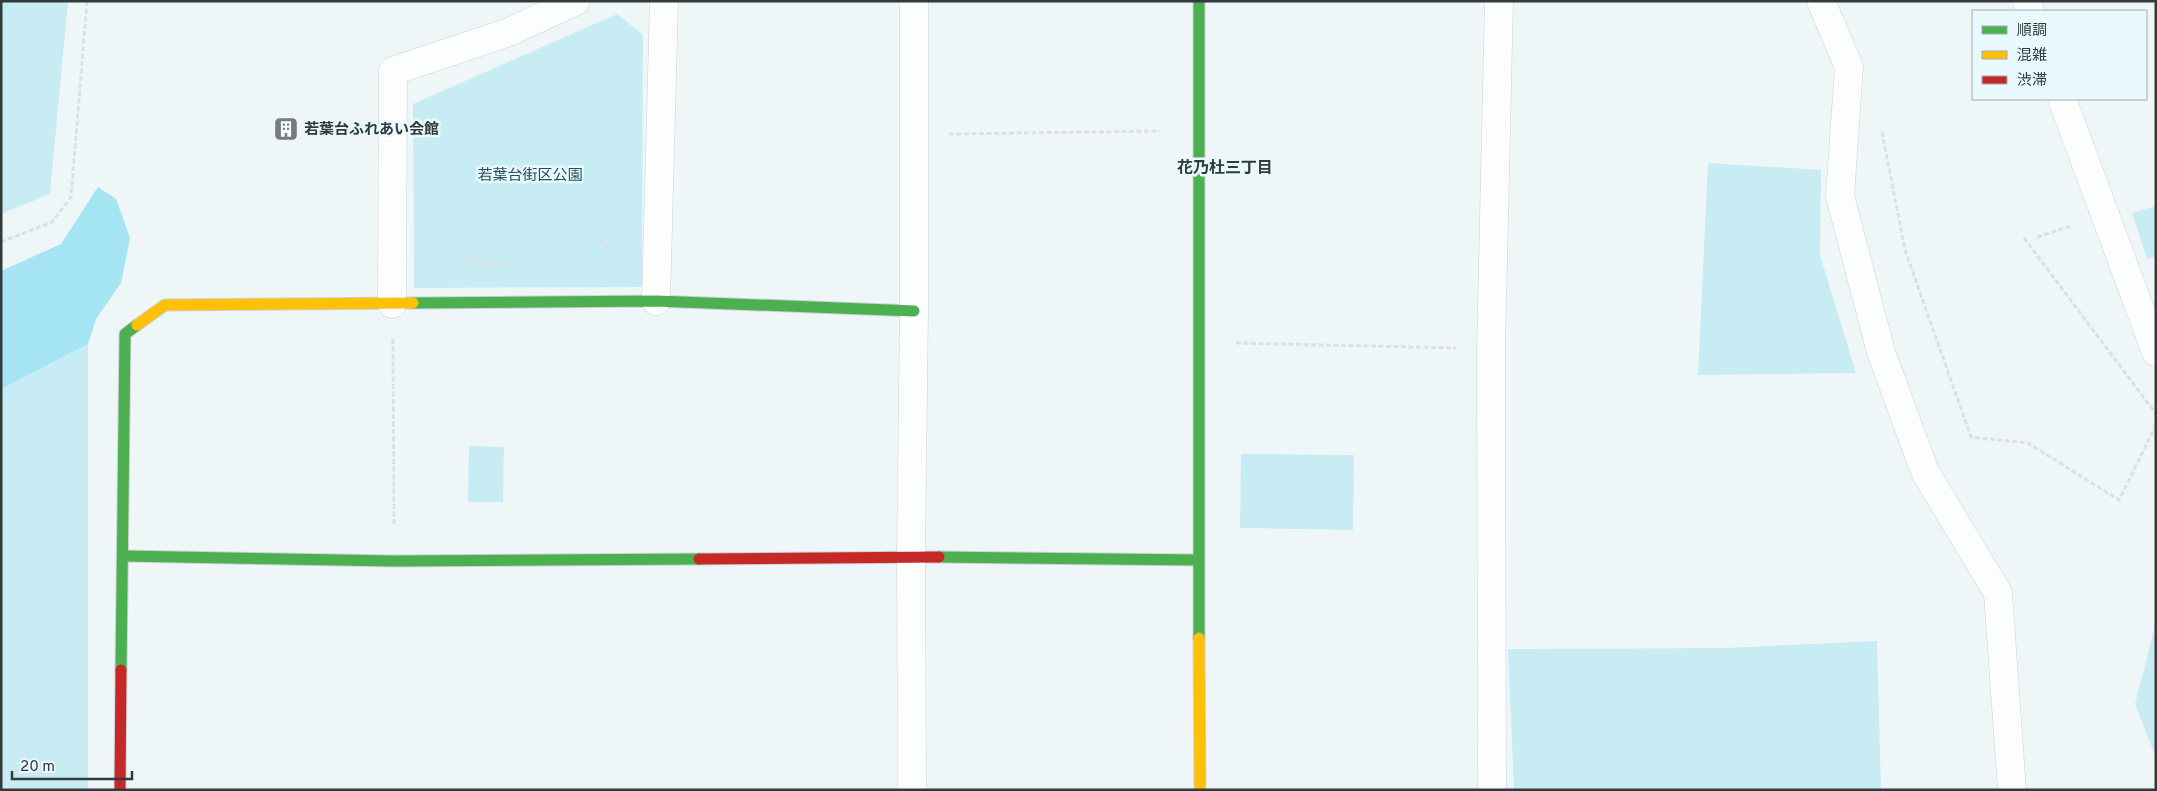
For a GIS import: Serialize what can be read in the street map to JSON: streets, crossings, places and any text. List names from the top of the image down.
{
  "districts": ["花乃杜三丁目"],
  "parks": ["若葉台街区公園"],
  "places": {
    "building": ["若葉台ふれあい会館"]
  },
  "legend": ["順調", "混雑", "渋滞"],
  "scale_bar": "20 m"
}
